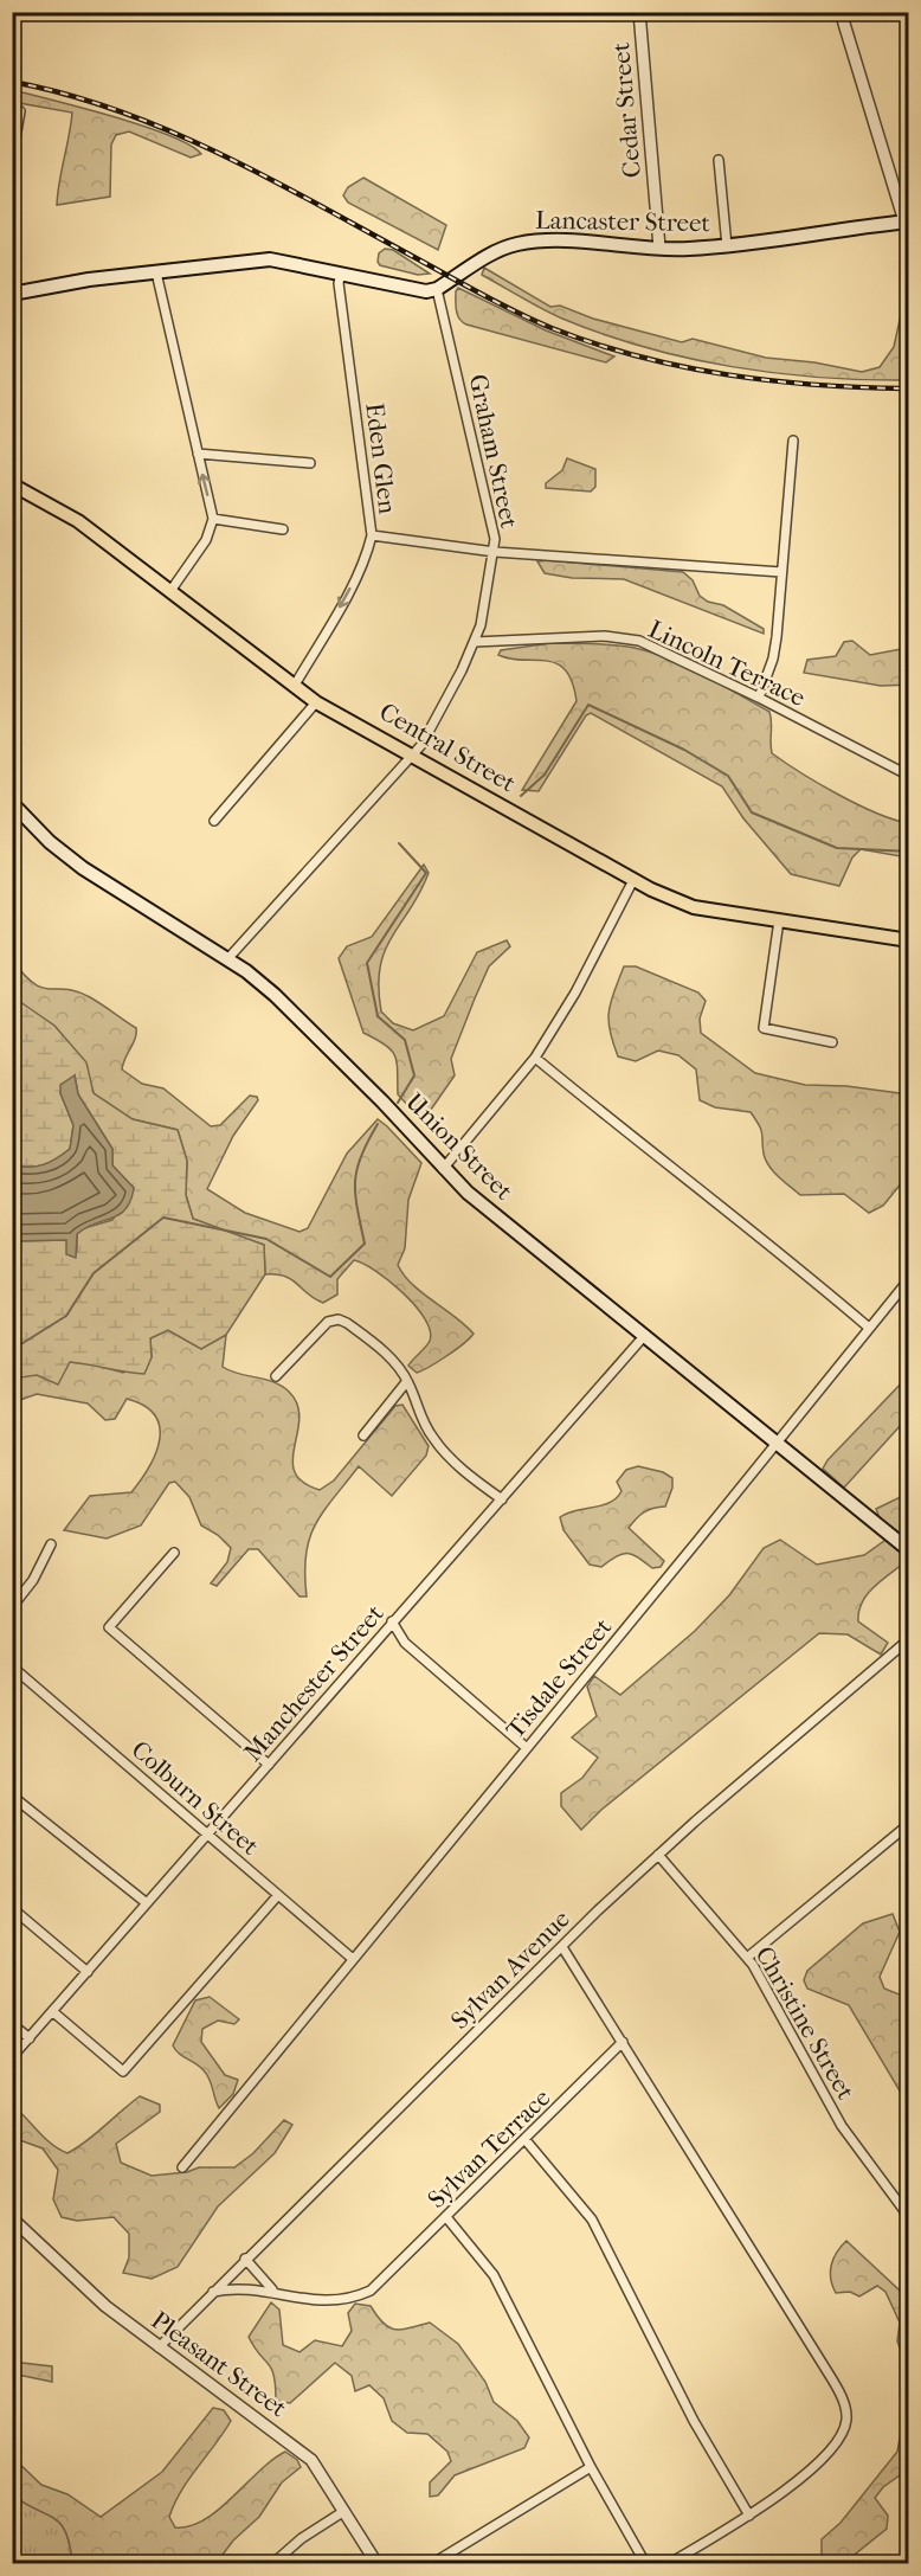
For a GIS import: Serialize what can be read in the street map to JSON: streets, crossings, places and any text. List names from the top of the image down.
{
  "streets": {
    "main road": ["Lancaster Street", "Central Street", "Union Street"],
    "street": [
      "Cedar Street",
      "Graham Street",
      "Eden Glen",
      "Lincoln Terrace",
      "Tisdale Street",
      "Manchester Street",
      "Colburn Street",
      "Sylvan Avenue",
      "Christine Street",
      "Sylvan Terrace",
      "Pleasant Street"
    ]
  },
  "crossings": [
    ["Cedar Street", "Lancaster Street"],
    ["Lancaster Street", "Graham Street"],
    ["Graham Street", "Eden Glen"],
    ["Graham Street", "Lincoln Terrace"],
    ["Graham Street", "Central Street"],
    ["Graham Street", "Union Street"],
    ["Union Street", "Tisdale Street"],
    ["Union Street", "Manchester Street"],
    ["Tisdale Street", "Colburn Street"],
    ["Manchester Street", "Colburn Street"],
    ["Sylvan Avenue", "Christine Street"],
    ["Sylvan Avenue", "Sylvan Terrace"],
    ["Sylvan Avenue", "Pleasant Street"]
  ]
}
